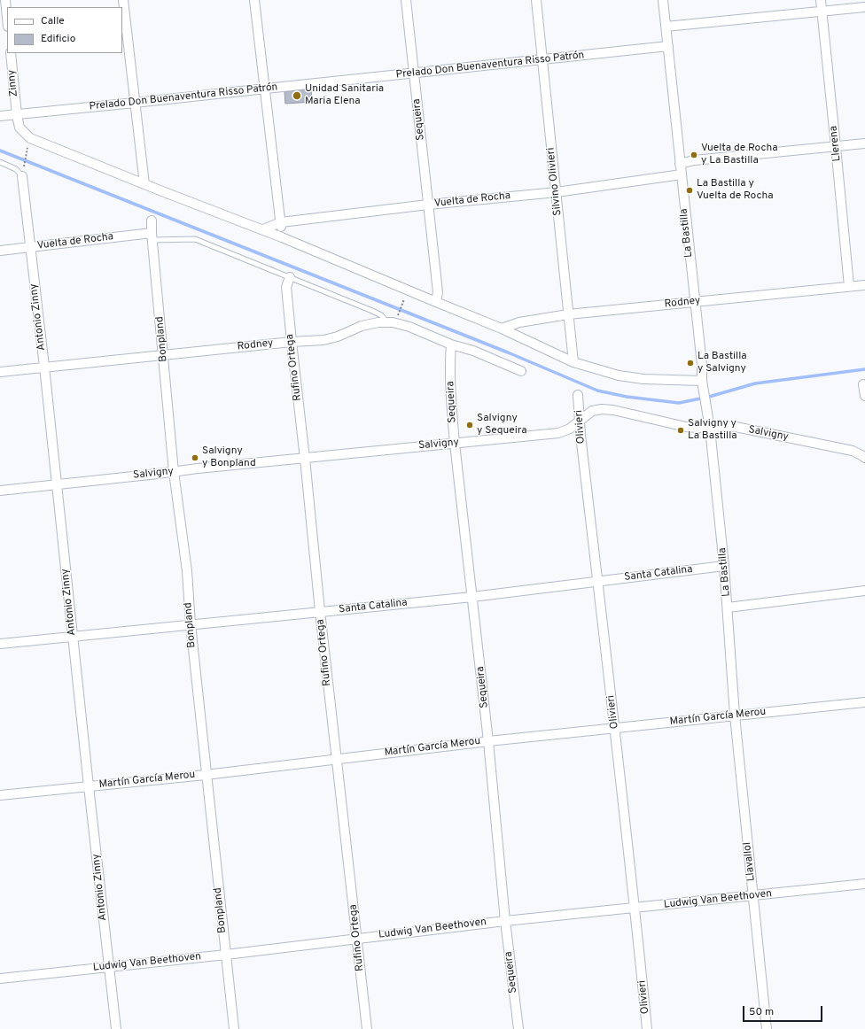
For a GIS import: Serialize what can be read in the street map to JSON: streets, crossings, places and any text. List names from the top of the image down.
{
  "streets": {
    "street": [
      "Prelado Don Buenaventura Risso Patrón",
      "Zinny",
      "Sequeira",
      "Llerena",
      "Silvino Olivieri",
      "Vuelta de Rocha",
      "La Bastilla",
      "Rodney",
      "Antonio Zinny",
      "Bonpland",
      "Rufino Ortega",
      "Olivieri",
      "Salvigny",
      "Santa Catalina",
      "Martín García Merou",
      "Llavallol",
      "Ludwig Van Beethoven"
    ]
  },
  "crossings": [
    ["Prelado Don Buenaventura Risso Patrón", "Zinny"],
    ["Prelado Don Buenaventura Risso Patrón", "Sequeira"],
    ["Prelado Don Buenaventura Risso Patrón", "Silvino Olivieri"],
    ["Prelado Don Buenaventura Risso Patrón", "La Bastilla"],
    ["Sequeira", "Vuelta de Rocha"],
    ["Sequeira", "Rodney"],
    ["Sequeira", "Salvigny"],
    ["Sequeira", "Santa Catalina"],
    ["Sequeira", "Martín García Merou"],
    ["Sequeira", "Ludwig Van Beethoven"],
    ["Llerena", "Rodney"],
    ["Silvino Olivieri", "Vuelta de Rocha"],
    ["Silvino Olivieri", "Rodney"],
    ["Vuelta de Rocha", "La Bastilla"],
    ["Vuelta de Rocha", "Antonio Zinny"],
    ["Vuelta de Rocha", "Bonpland"],
    ["La Bastilla", "Rodney"],
    ["La Bastilla", "Salvigny"],
    ["La Bastilla", "Santa Catalina"],
    ["La Bastilla", "Martín García Merou"],
    ["La Bastilla", "Llavallol"],
    ["Rodney", "Antonio Zinny"],
    ["Rodney", "Bonpland"],
    ["Rodney", "Rufino Ortega"],
    ["Antonio Zinny", "Salvigny"],
    ["Antonio Zinny", "Santa Catalina"],
    ["Antonio Zinny", "Martín García Merou"],
    ["Antonio Zinny", "Ludwig Van Beethoven"],
    ["Bonpland", "Salvigny"],
    ["Bonpland", "Santa Catalina"],
    ["Bonpland", "Martín García Merou"],
    ["Bonpland", "Ludwig Van Beethoven"],
    ["Rufino Ortega", "Salvigny"],
    ["Rufino Ortega", "Santa Catalina"],
    ["Rufino Ortega", "Martín García Merou"],
    ["Rufino Ortega", "Ludwig Van Beethoven"],
    ["Olivieri", "Salvigny"],
    ["Olivieri", "Santa Catalina"],
    ["Olivieri", "Martín García Merou"],
    ["Olivieri", "Ludwig Van Beethoven"],
    ["Martín García Merou", "Llavallol"],
    ["Llavallol", "Ludwig Van Beethoven"]
  ],
  "places": [
    "Unidad Sanitaria Maria Elena",
    "Vuelta de Rocha y La Bastilla",
    "La Bastilla y Vuelta de Rocha",
    "La Bastilla y Salvigny",
    "Salvigny y Sequeira",
    "Salvigny y La Bastilla",
    "Salvigny y Bonpland"
  ],
  "legend": ["Calle", "Edificio"],
  "scale_bar": "50 m"
}
